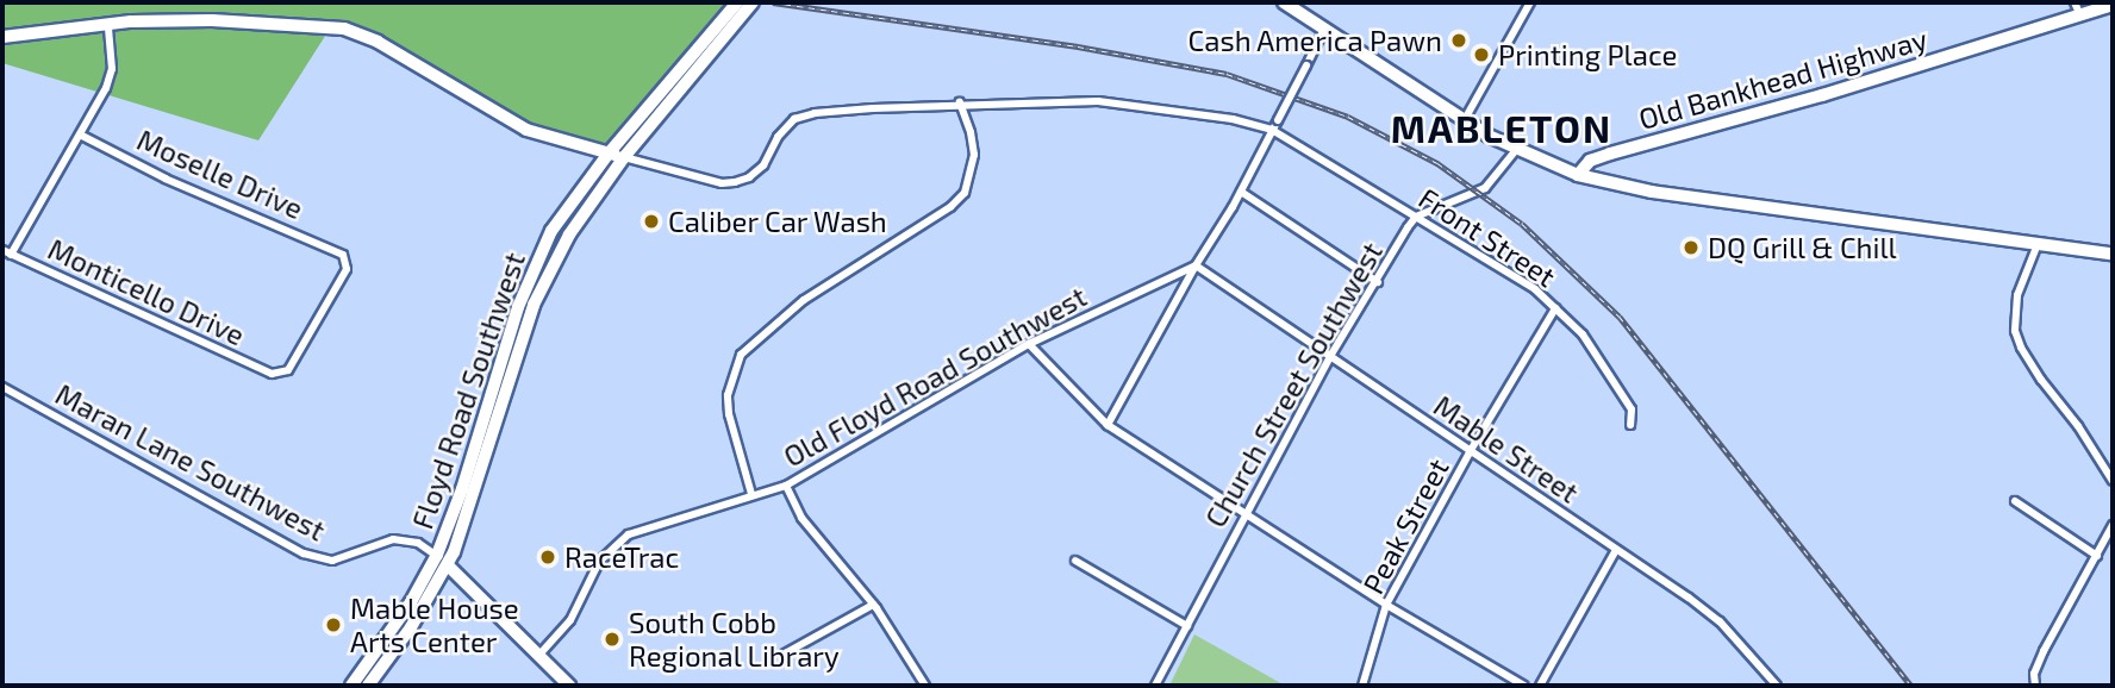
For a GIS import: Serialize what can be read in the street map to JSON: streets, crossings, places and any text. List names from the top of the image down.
{
  "streets": {
    "main road": ["Old Bankhead Highway", "Floyd Road Southwest"],
    "street": [
      "Moselle Drive",
      "Front Street",
      "Monticello Drive",
      "Old Floyd Road Southwest",
      "Church Street Southwest",
      "Mable Street",
      "Maran Lane Southwest",
      "Peak Street"
    ]
  },
  "crossings": [
    ["Moselle Drive", "Monticello Drive"],
    ["Front Street", "Church Street Southwest"],
    ["Front Street", "Floyd Road Southwest"],
    ["Front Street", "Peak Street"],
    ["Old Floyd Road Southwest", "Mable Street"],
    ["Church Street Southwest", "Mable Street"],
    ["Floyd Road Southwest", "Maran Lane Southwest"],
    ["Mable Street", "Peak Street"]
  ],
  "districts": ["MABLETON"],
  "places": [
    "Cash America Pawn",
    "Printing Place",
    "Caliber Car Wash",
    "DQ Grill & Chill",
    "RaceTrac",
    "Mable House Arts Center",
    "South Cobb Regional Library"
  ]
}
